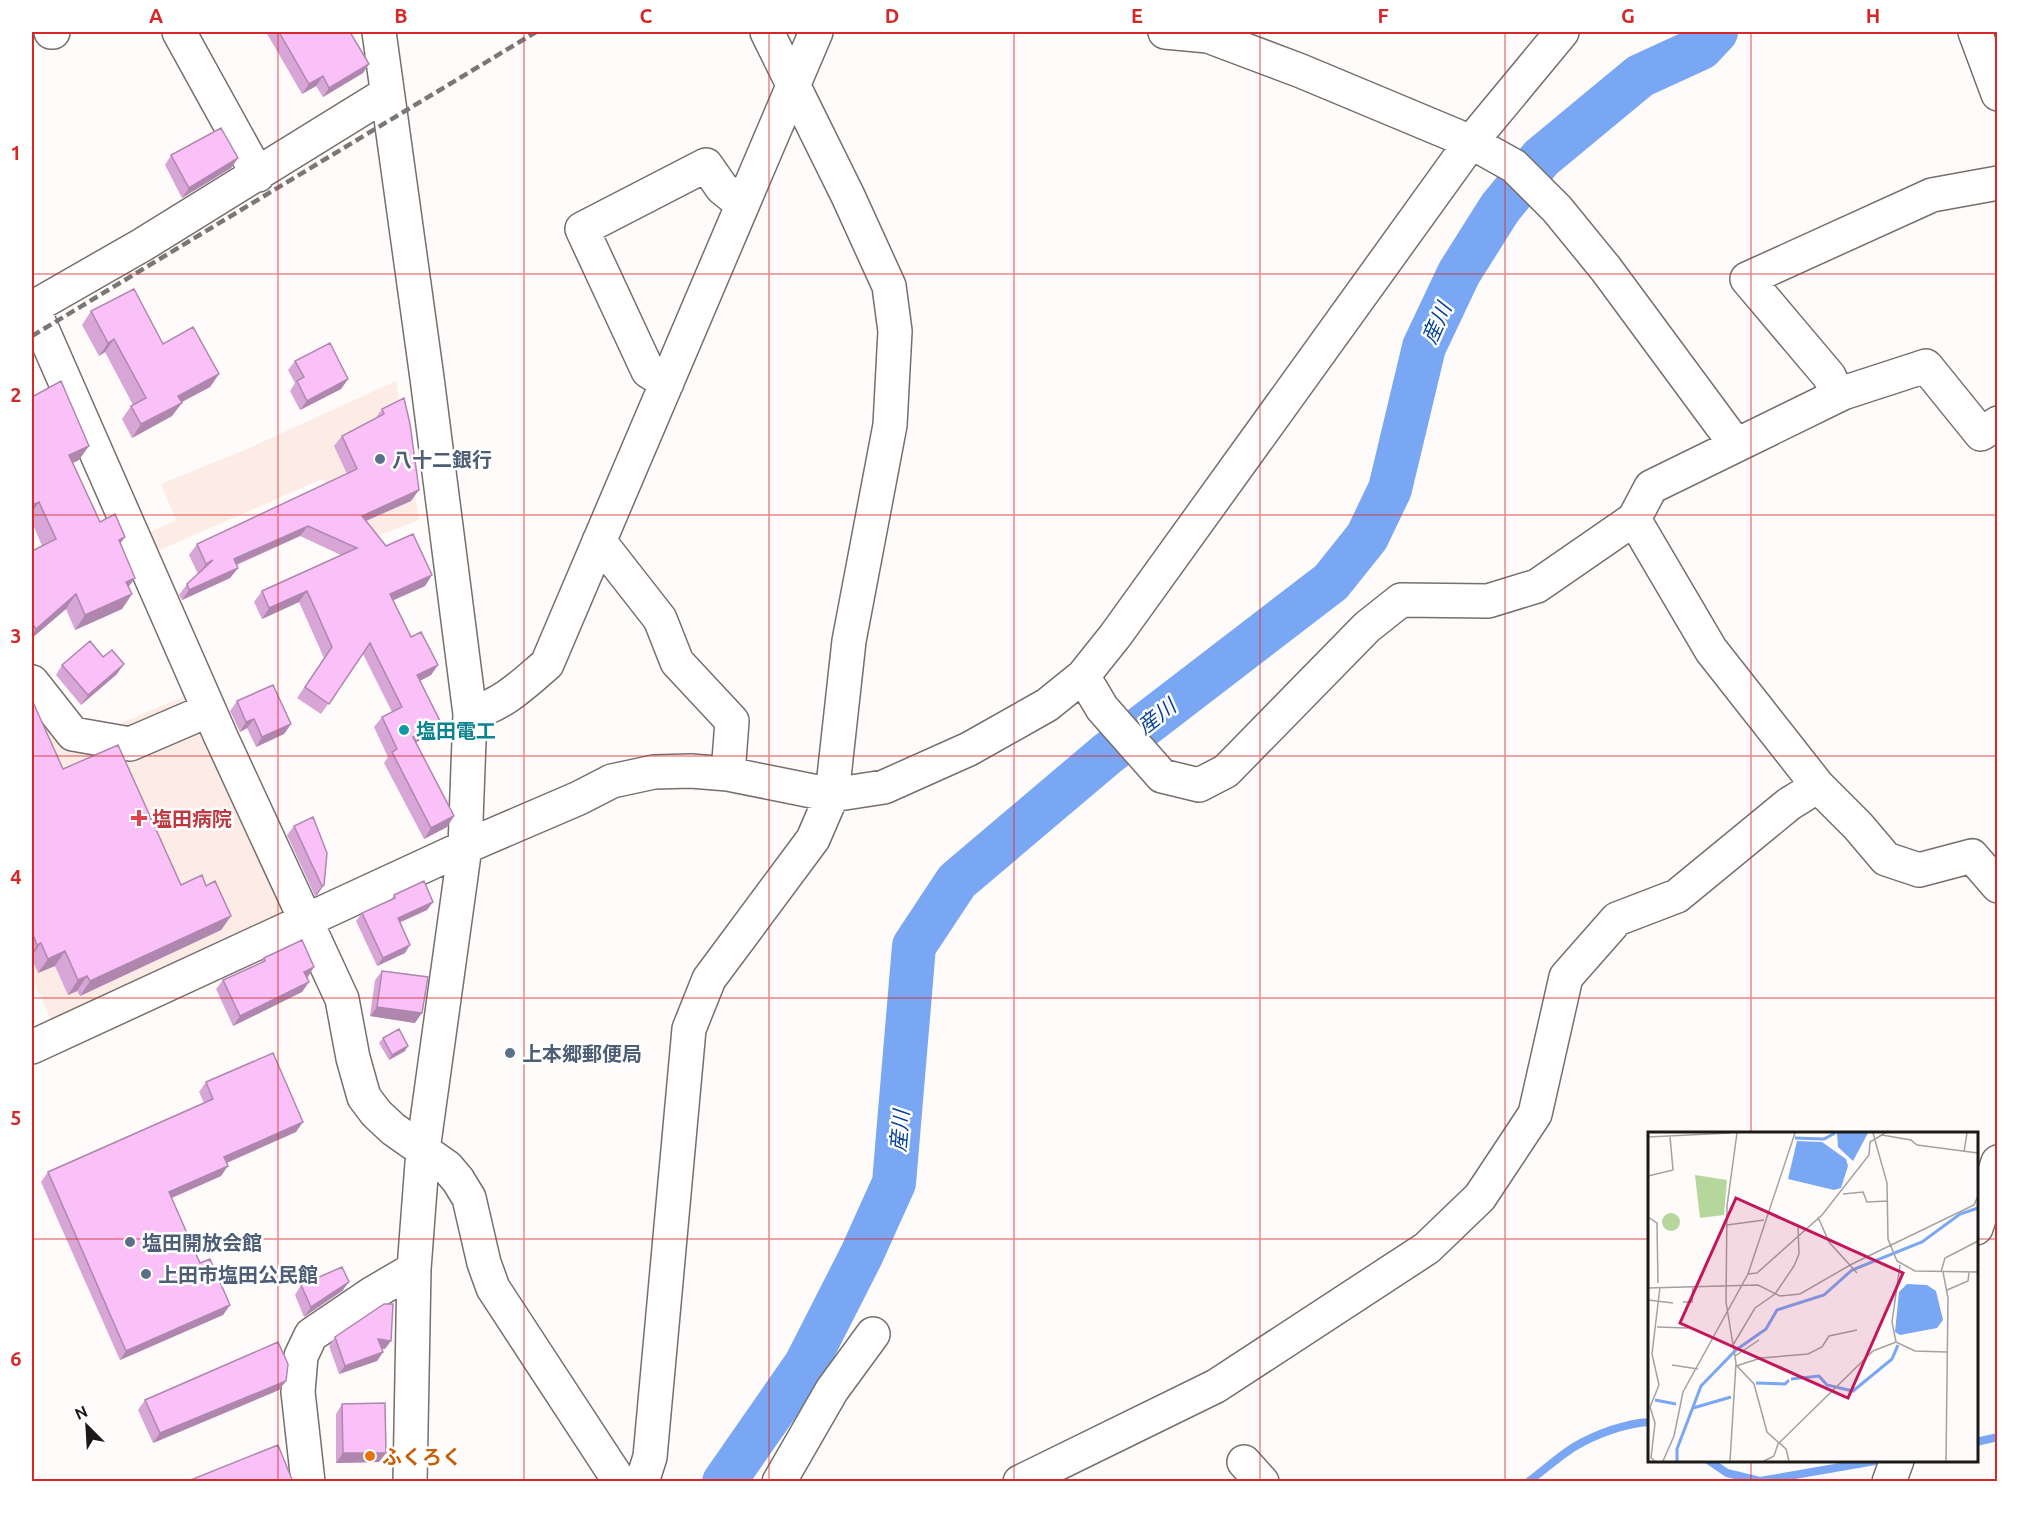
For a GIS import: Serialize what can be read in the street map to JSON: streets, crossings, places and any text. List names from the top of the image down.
{
  "water": ["産川"],
  "places": {
    "other": [
      "八十二銀行",
      "塩田電工",
      "上本郷郵便局",
      "塩田開放会館",
      "上田市塩田公民館",
      "ふくろく"
    ],
    "health": ["塩田病院"]
  },
  "north": "top left",
  "grid": {
    "columns": [
      "A",
      "B",
      "C",
      "D",
      "E",
      "F",
      "G",
      "H"
    ],
    "rows": [
      "1",
      "2",
      "3",
      "4",
      "5",
      "6"
    ]
  }
}
